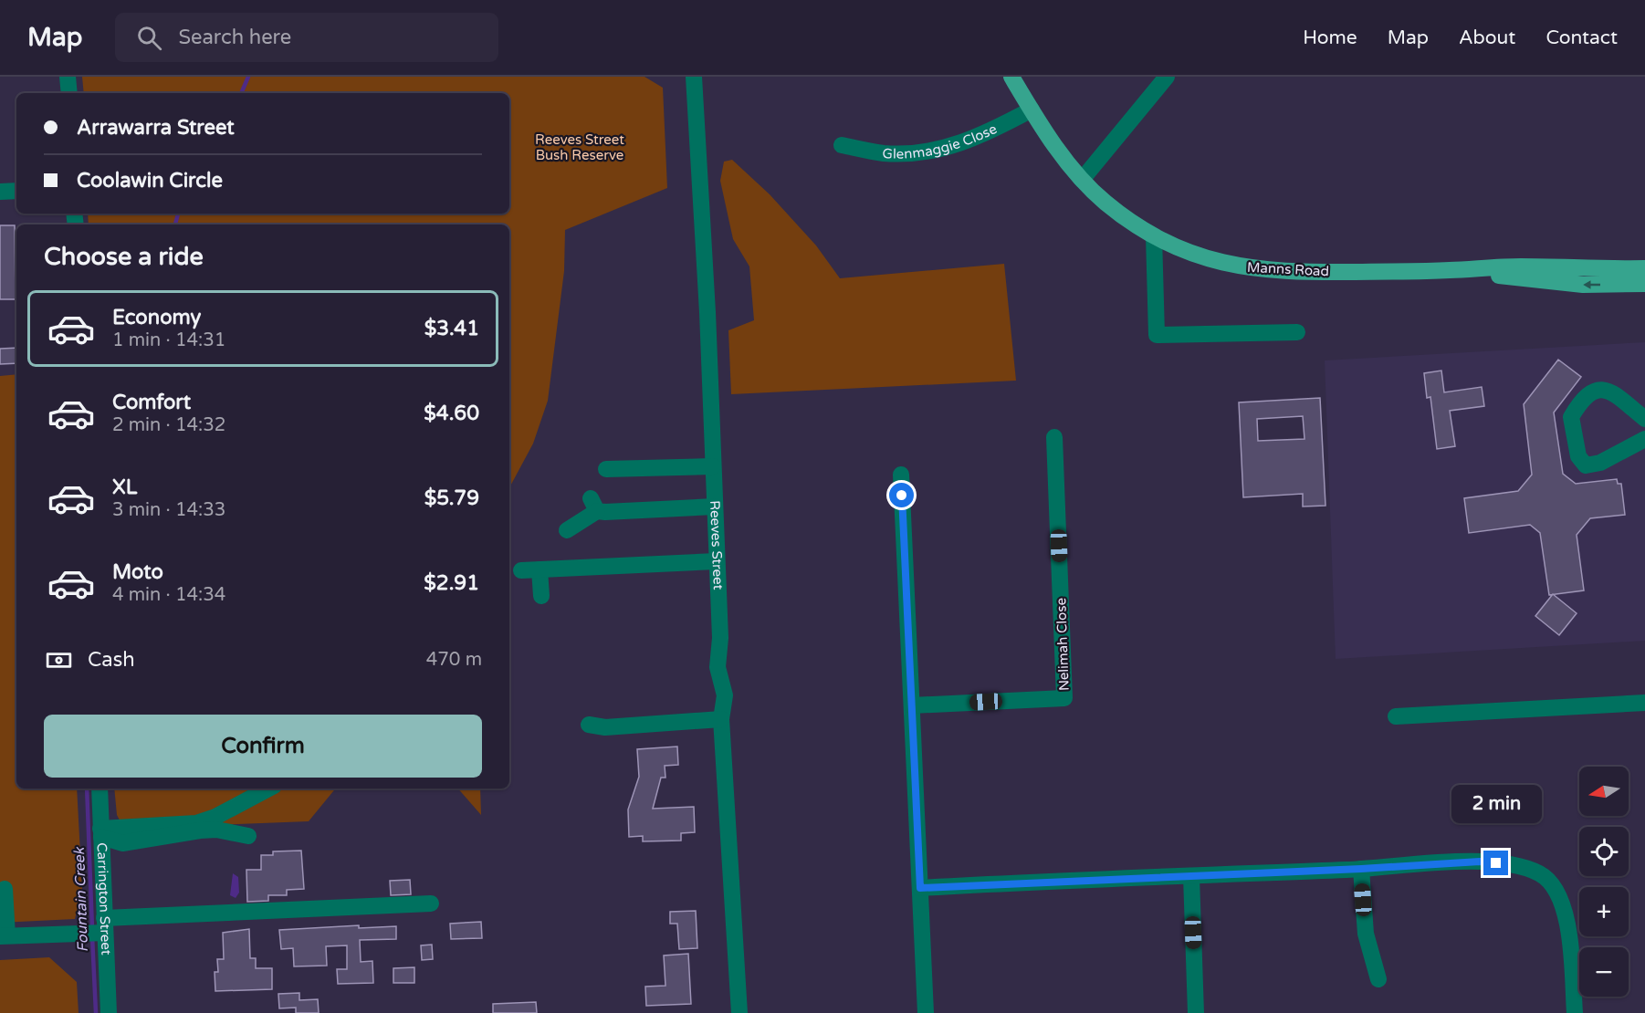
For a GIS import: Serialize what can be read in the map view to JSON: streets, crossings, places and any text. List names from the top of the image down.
{
  "streets": {
    "main road": ["Manns Road"],
    "street": [
      "Glenmaggie Close",
      "Reeves Street",
      "Nelimah Close",
      "Carrington Street"
    ]
  },
  "crossings": [
    ["Glenmaggie Close", "Manns Road"]
  ],
  "water": ["Fountain Creek"],
  "parks": ["Reeves Street Bush Reserve"],
  "north": "left",
  "page": {
    "header": "Map",
    "search": "Search here",
    "nav": [
      "Home",
      "Map",
      "About",
      "Contact"
    ],
    "banner": ["Arrawarra Street", "Coolawin Circle"],
    "heading": "Choose a ride",
    "list": [
      {
        "name": "Economy",
        "note": "1 min · 14:31",
        "value": "$3.41"
      },
      {
        "name": "Comfort",
        "note": "2 min · 14:32",
        "value": "$4.60"
      },
      {
        "name": "XL",
        "note": "3 min · 14:33",
        "value": "$5.79"
      },
      {
        "name": "Moto",
        "note": "4 min · 14:34",
        "value": "$2.91"
      }
    ],
    "pay": ["Cash", "470 m"],
    "buttons": "Confirm",
    "map_buttons": ["+", "−"],
    "bubble": "2 min"
  }
}
